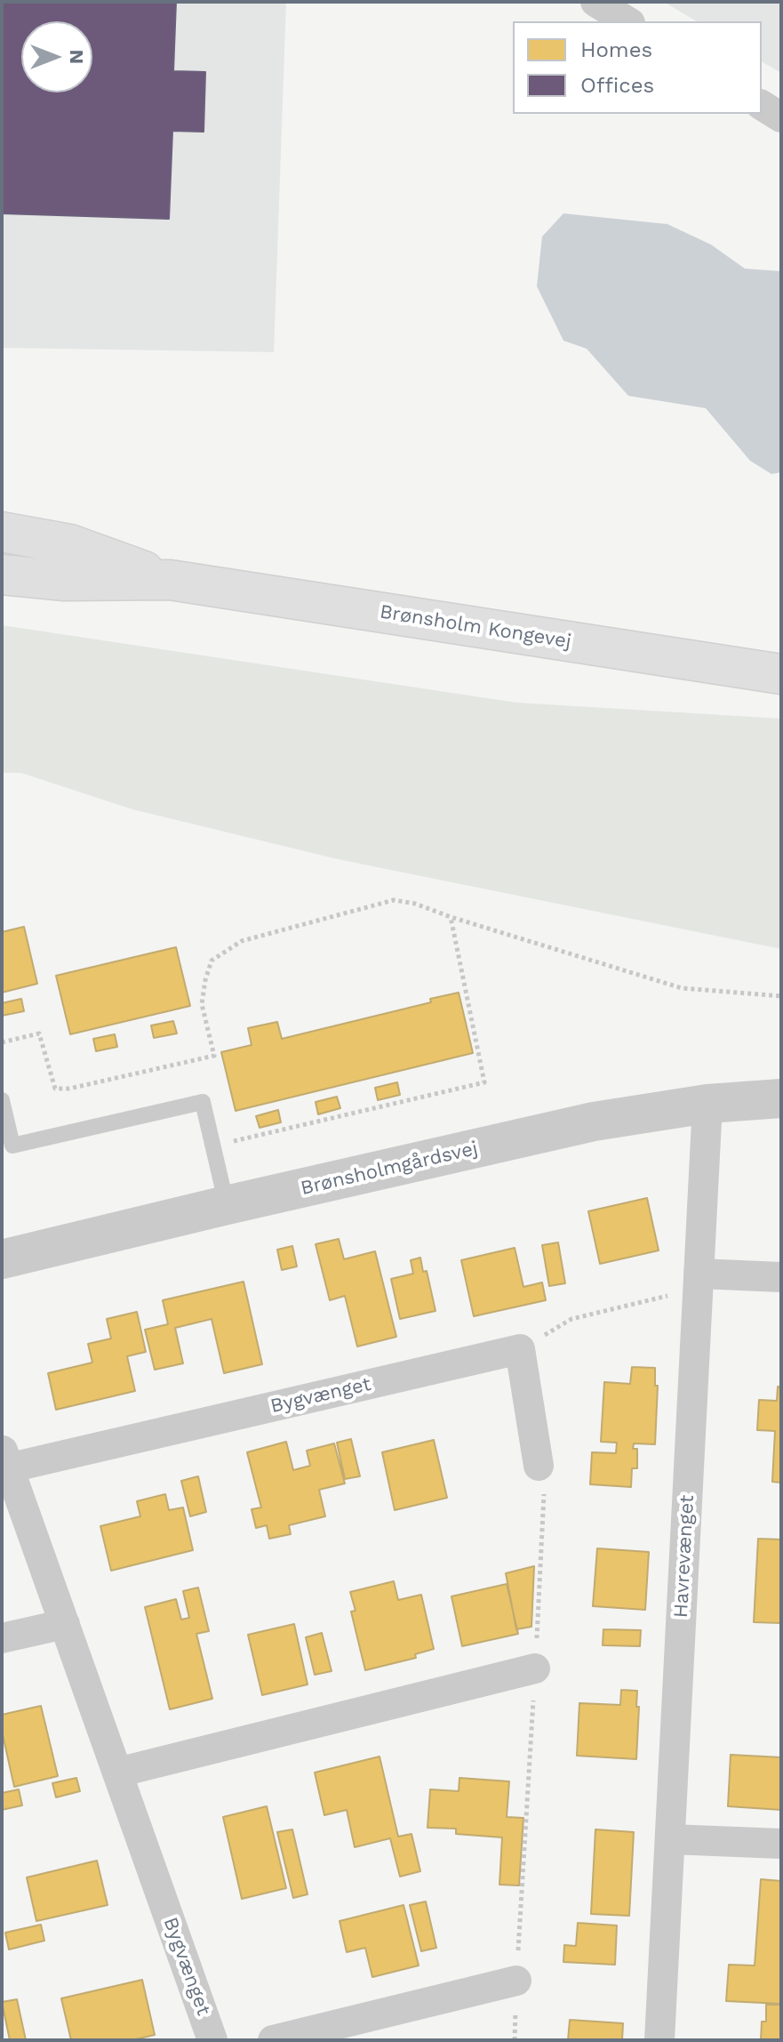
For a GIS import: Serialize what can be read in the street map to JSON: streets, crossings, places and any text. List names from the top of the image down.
{
  "streets": {
    "main road": ["Brønsholm Kongevej"],
    "street": ["Brønsholmgårdsvej", "Bygvænget", "Havrevænget"]
  },
  "crossings": [
    ["Brønsholmgårdsvej", "Havrevænget"]
  ],
  "legend": ["Homes", "Offices"],
  "north": "right"
}
